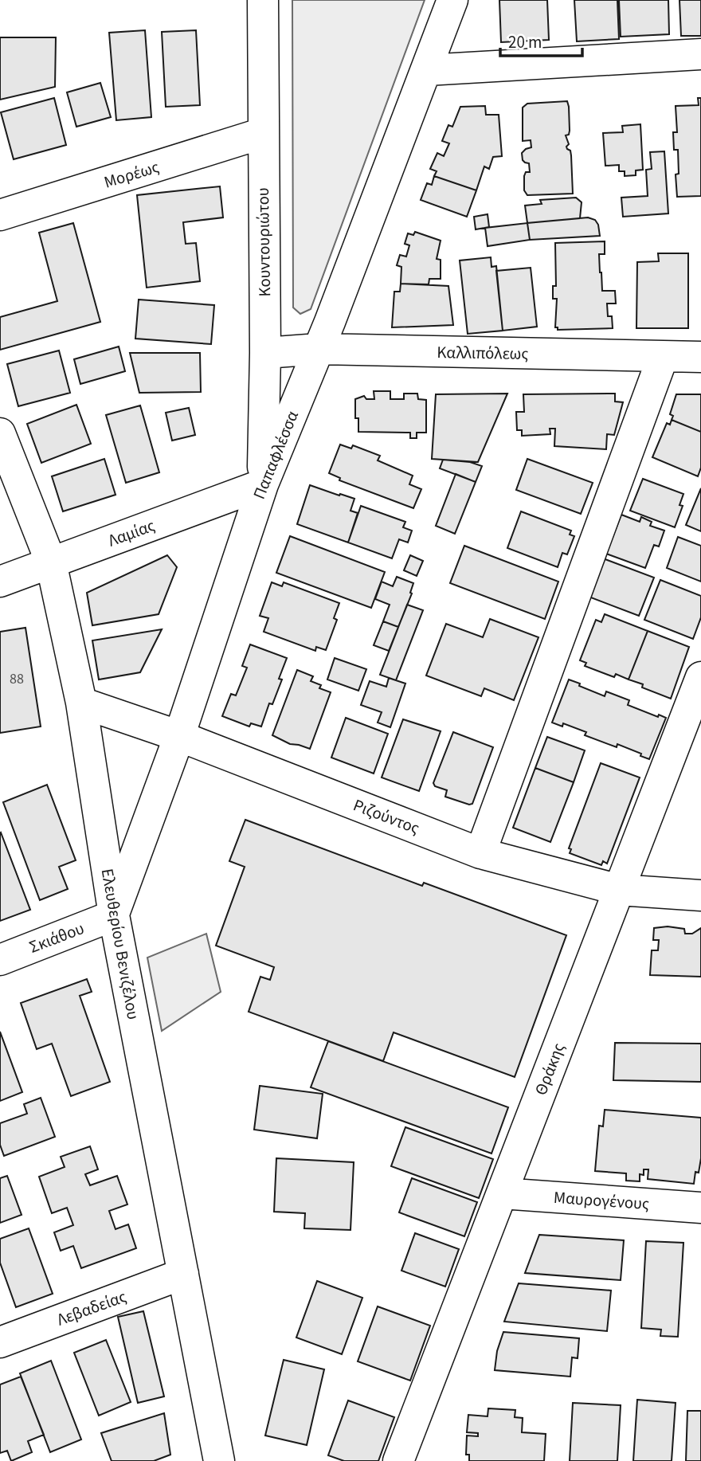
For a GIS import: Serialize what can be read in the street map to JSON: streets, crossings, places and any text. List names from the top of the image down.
{
  "streets": {
    "street": [
      "Μορέως",
      "Κουντουριώτου",
      "Καλλιπόλεως",
      "Παπαφλέσσα",
      "Λαμίας",
      "Ριζούντος",
      "Σκιάθου",
      "Ελευθερίου Βενιζέλου",
      "Θράκης",
      "Μαυρογένους",
      "Λεβαδείας"
    ]
  },
  "crossings": [
    ["Μορέως", "Κουντουριώτου"],
    ["Κουντουριώτου", "Καλλιπόλεως"],
    ["Κουντουριώτου", "Παπαφλέσσα"],
    ["Κουντουριώτου", "Λαμίας"],
    ["Καλλιπόλεως", "Παπαφλέσσα"],
    ["Παπαφλέσσα", "Λαμίας"],
    ["Παπαφλέσσα", "Ριζούντος"],
    ["Παπαφλέσσα", "Σκιάθου"],
    ["Παπαφλέσσα", "Ελευθερίου Βενιζέλου"],
    ["Λαμίας", "Ελευθερίου Βενιζέλου"],
    ["Ριζούντος", "Ελευθερίου Βενιζέλου"],
    ["Ριζούντος", "Θράκης"],
    ["Σκιάθου", "Ελευθερίου Βενιζέλου"],
    ["Ελευθερίου Βενιζέλου", "Λεβαδείας"],
    ["Θράκης", "Μαυρογένους"]
  ],
  "house_numbers": ["88"],
  "scale_bar": "20 m"
}
